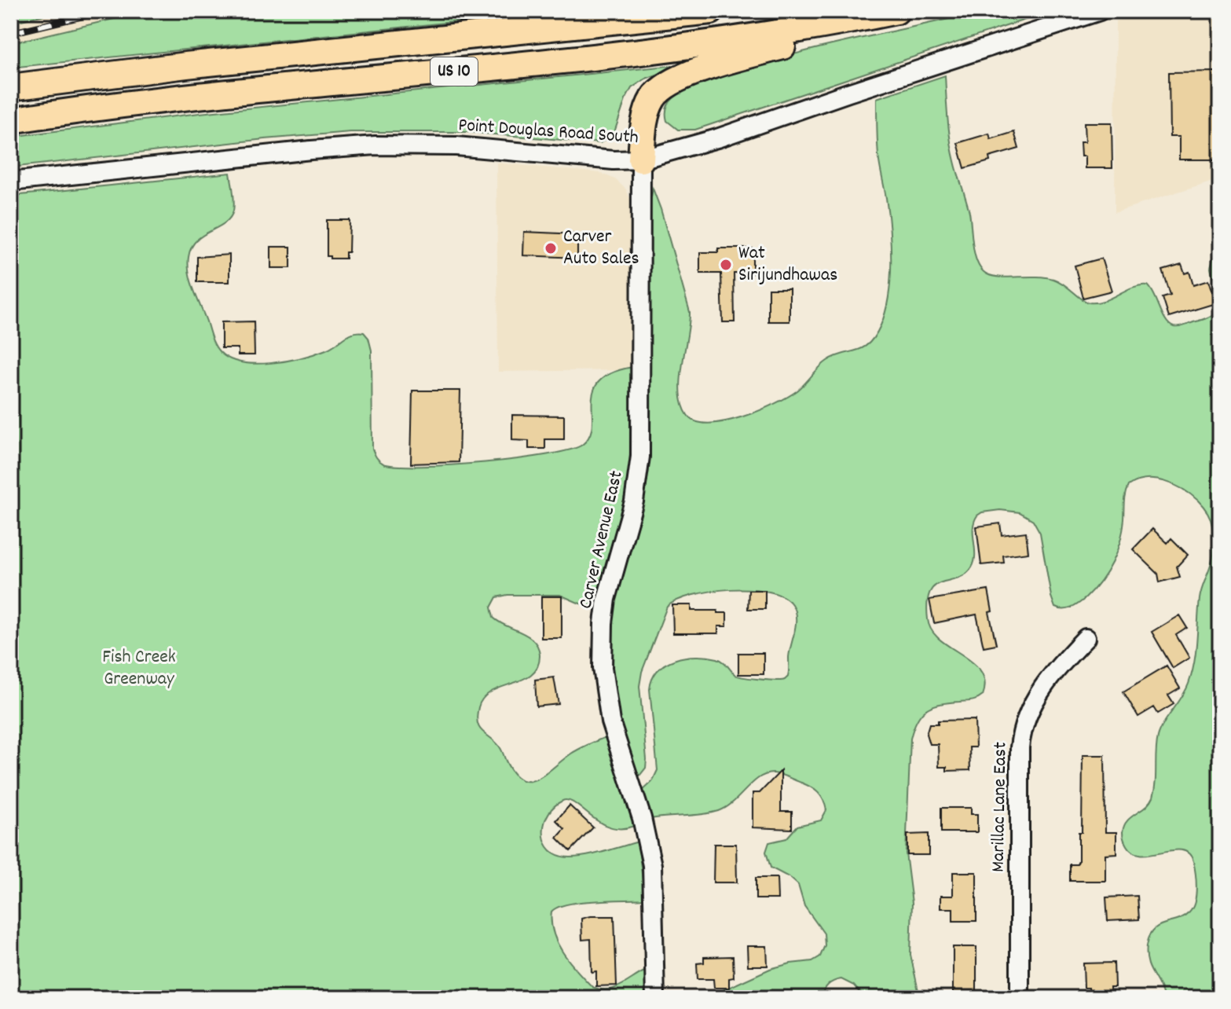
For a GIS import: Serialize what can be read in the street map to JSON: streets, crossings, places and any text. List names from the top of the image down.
{
  "streets": {
    "highway": ["US 10"],
    "street": ["Point Douglas Road South", "Carver Avenue East", "Marillac Lane East"]
  },
  "crossings": [
    ["Point Douglas Road South", "Carver Avenue East"]
  ],
  "parks": ["Fish Creek Greenway"],
  "places": ["Carver Auto Sales", "Wat Sirijundhawas"]
}
